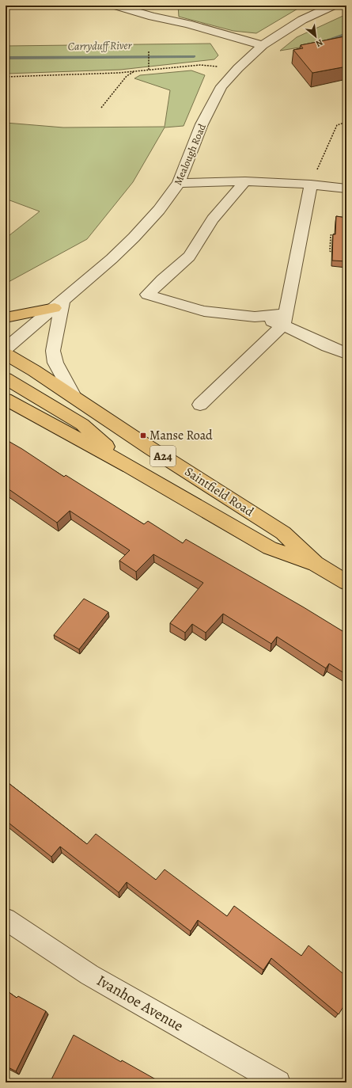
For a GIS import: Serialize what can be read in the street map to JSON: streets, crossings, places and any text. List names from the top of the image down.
{
  "streets": {
    "highway": ["A24", "Saintfield Road"],
    "street": ["Mealough Road", "Ivanhoe Avenue"]
  },
  "water": ["Carryduff River"],
  "places": {
    "transit": ["Manse Road"]
  },
  "north": "bottom right"
}
